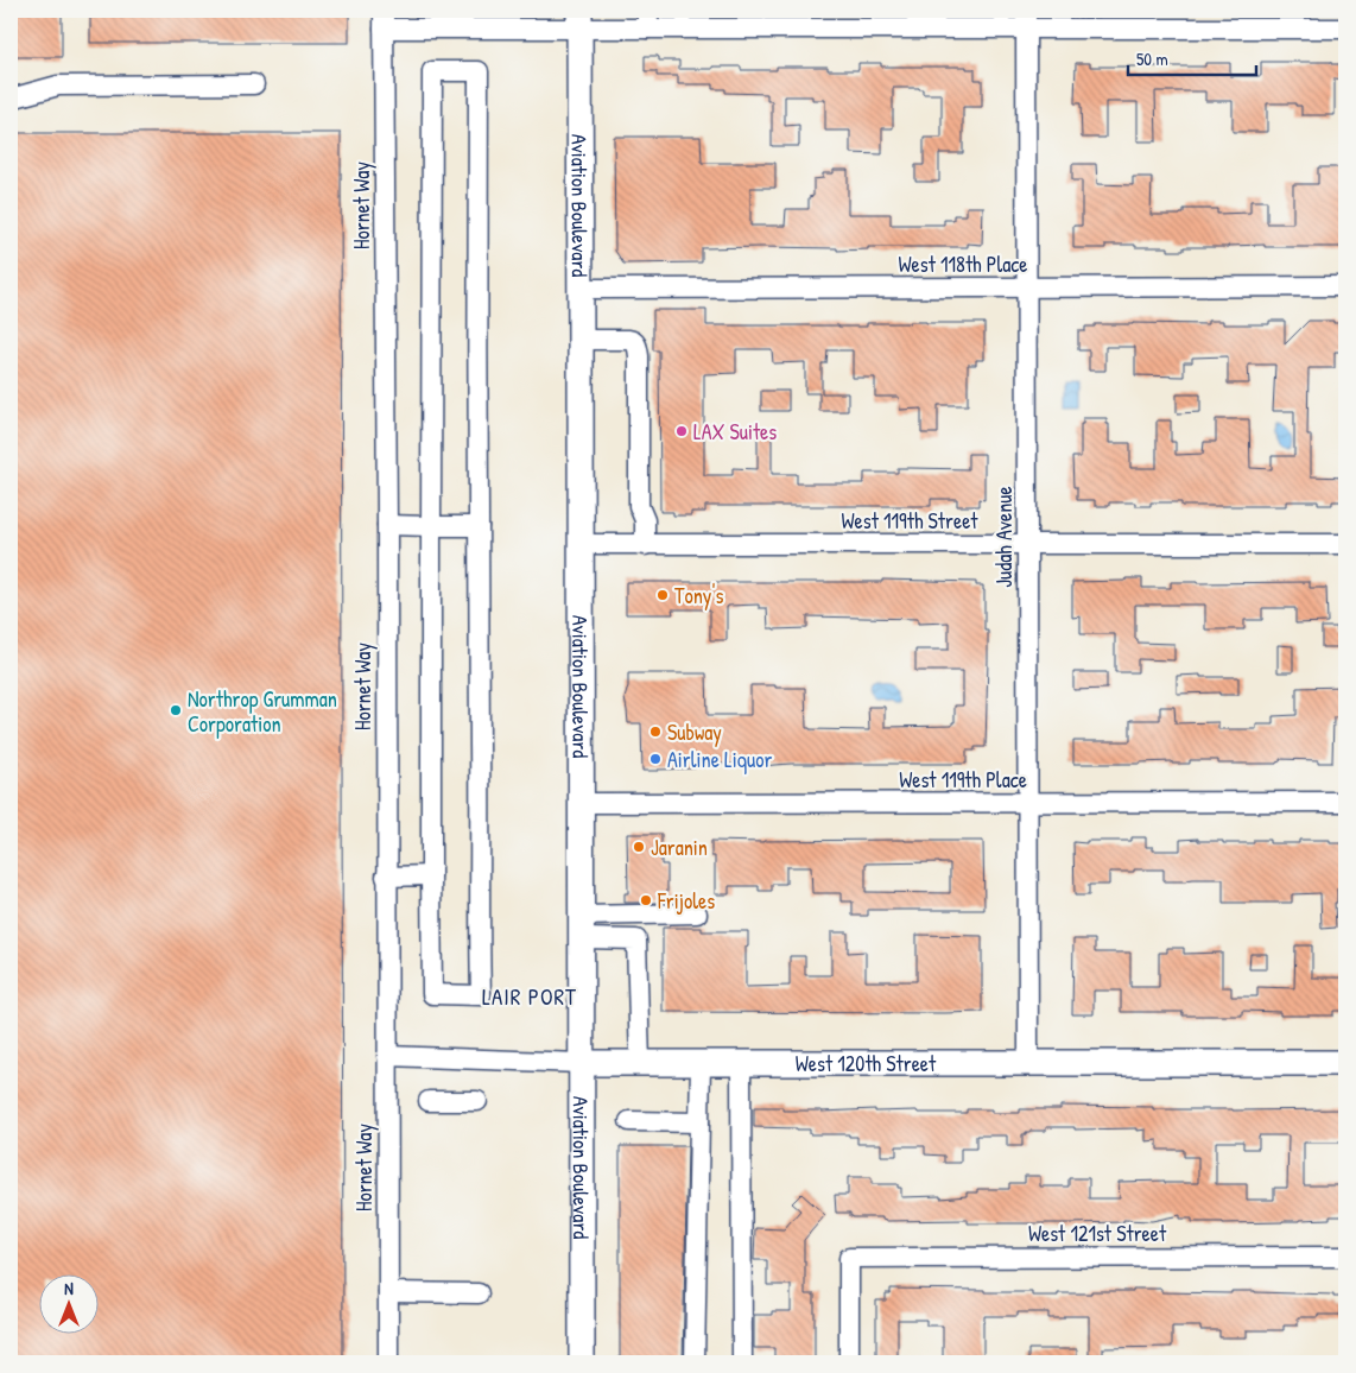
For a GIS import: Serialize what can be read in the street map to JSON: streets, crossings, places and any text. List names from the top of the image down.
{
  "streets": {
    "main road": ["Aviation Boulevard", "West 120th Street"],
    "street": [
      "Hornet Way",
      "West 118th Place",
      "West 119th Street",
      "Judah Avenue",
      "West 119th Place",
      "West 121st Street"
    ]
  },
  "crossings": [
    ["Hornet Way", "West 120th Street"],
    ["Aviation Boulevard", "West 118th Place"],
    ["Aviation Boulevard", "West 119th Street"],
    ["Aviation Boulevard", "West 119th Place"],
    ["Aviation Boulevard", "West 120th Street"],
    ["West 118th Place", "Judah Avenue"],
    ["West 119th Street", "Judah Avenue"],
    ["Judah Avenue", "West 119th Place"],
    ["Judah Avenue", "West 120th Street"]
  ],
  "districts": ["LAIR PORT"],
  "places": [
    "LAX Suites",
    "Tony's",
    "Northrop Grumman Corporation",
    "Subway",
    "Airline Liquor",
    "Jaranin",
    "Frijoles"
  ],
  "scale_bar": "50 m",
  "north": "top"
}
